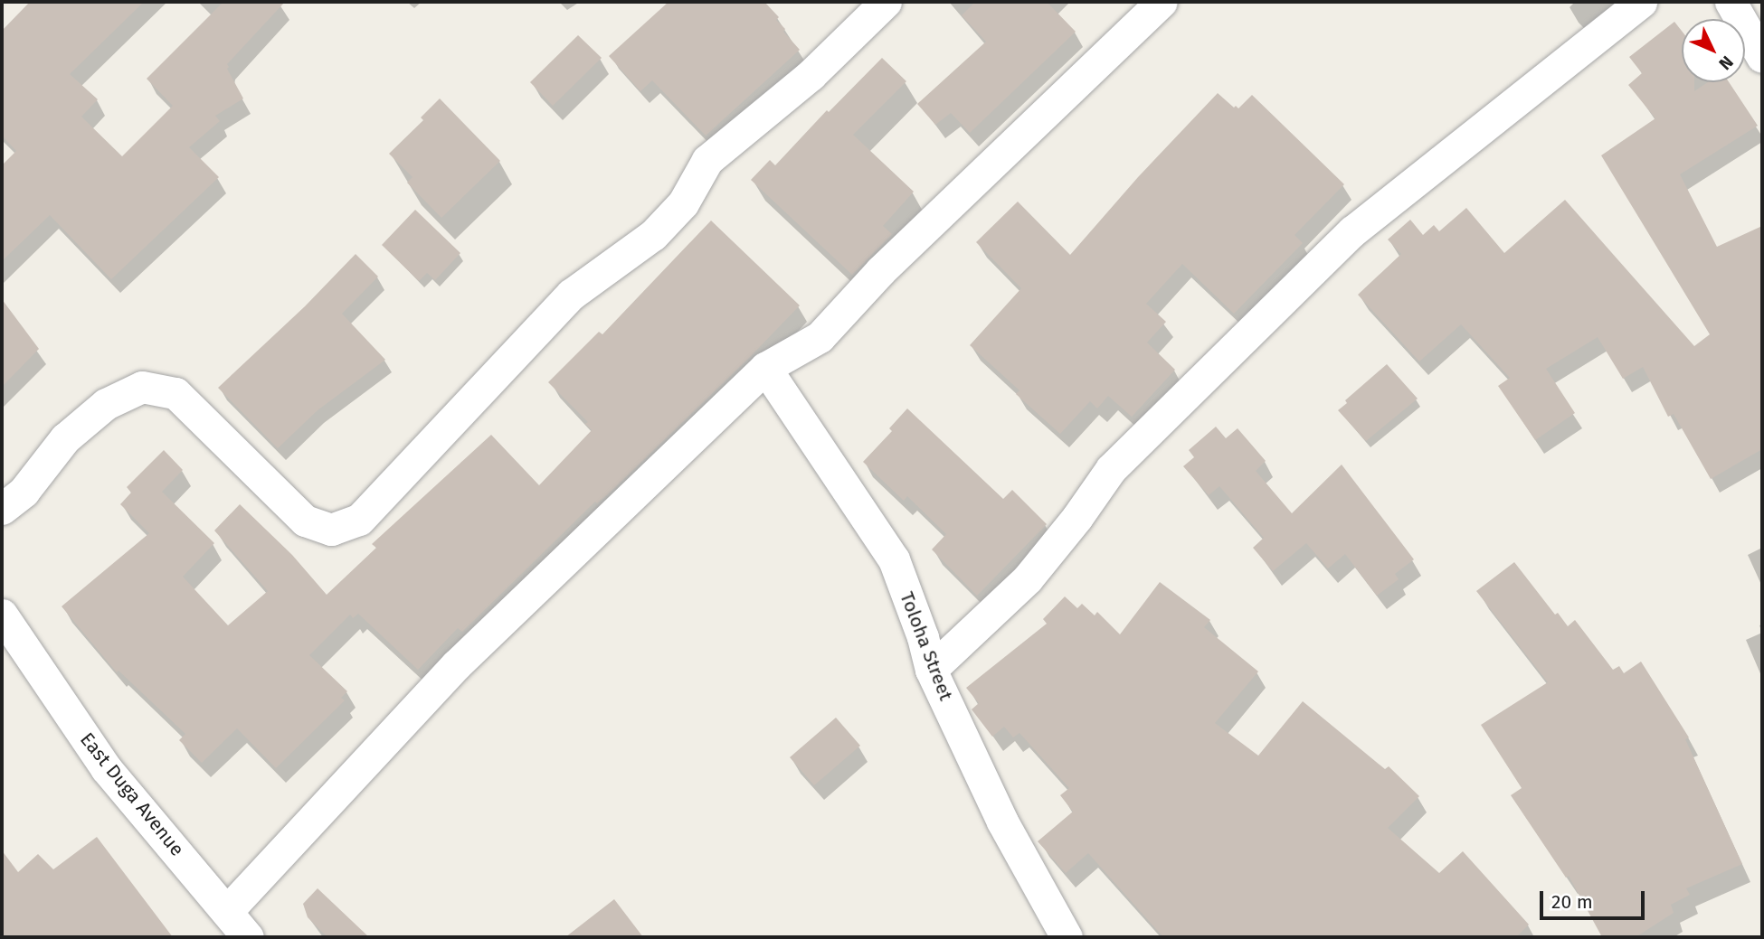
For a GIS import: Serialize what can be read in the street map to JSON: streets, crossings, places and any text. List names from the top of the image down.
{
  "streets": {
    "street": ["Toloha Street", "East Duga Avenue"]
  },
  "scale_bar": "20 m",
  "north": "bottom right"
}
